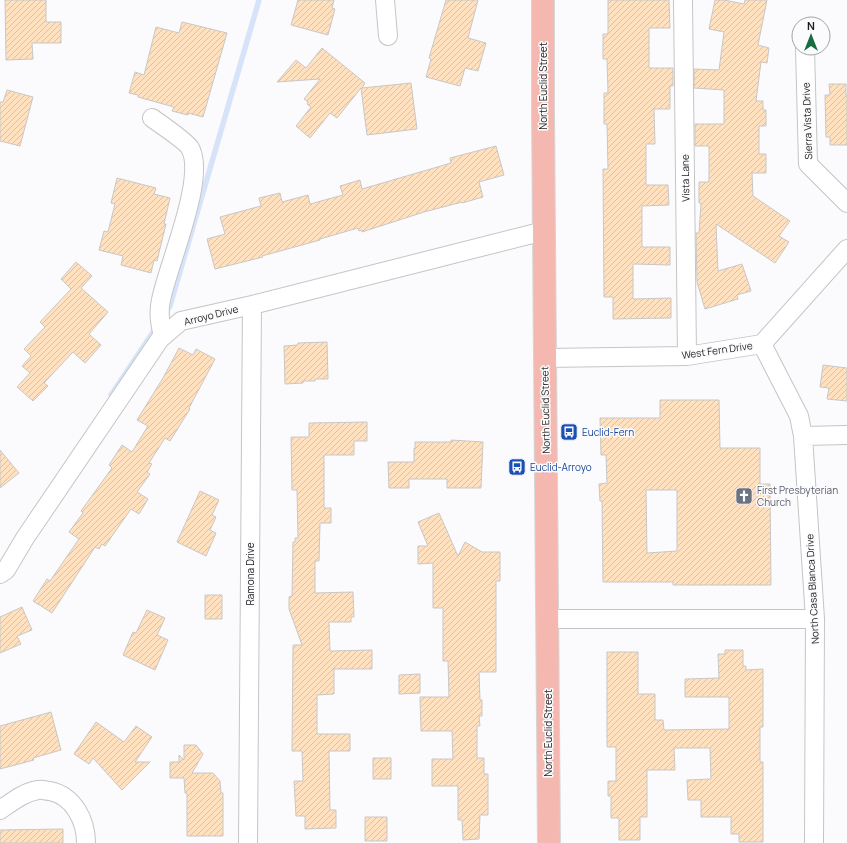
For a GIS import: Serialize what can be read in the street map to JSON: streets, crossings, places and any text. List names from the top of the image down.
{
  "streets": {
    "main road": ["North Euclid Street"],
    "street": [
      "Sierra Vista Drive",
      "Vista Lane",
      "Arroyo Drive",
      "West Fern Drive",
      "Ramona Drive",
      "North Casa Blanca Drive"
    ]
  },
  "crossings": [
    ["North Euclid Street", "Arroyo Drive"],
    ["North Euclid Street", "West Fern Drive"],
    ["Vista Lane", "West Fern Drive"],
    ["Arroyo Drive", "Ramona Drive"],
    ["West Fern Drive", "North Casa Blanca Drive"]
  ],
  "places": {
    "bus stop": ["Euclid-Fern", "Euclid-Arroyo"],
    "church": ["First Presbyterian Church"]
  },
  "north": "top"
}
